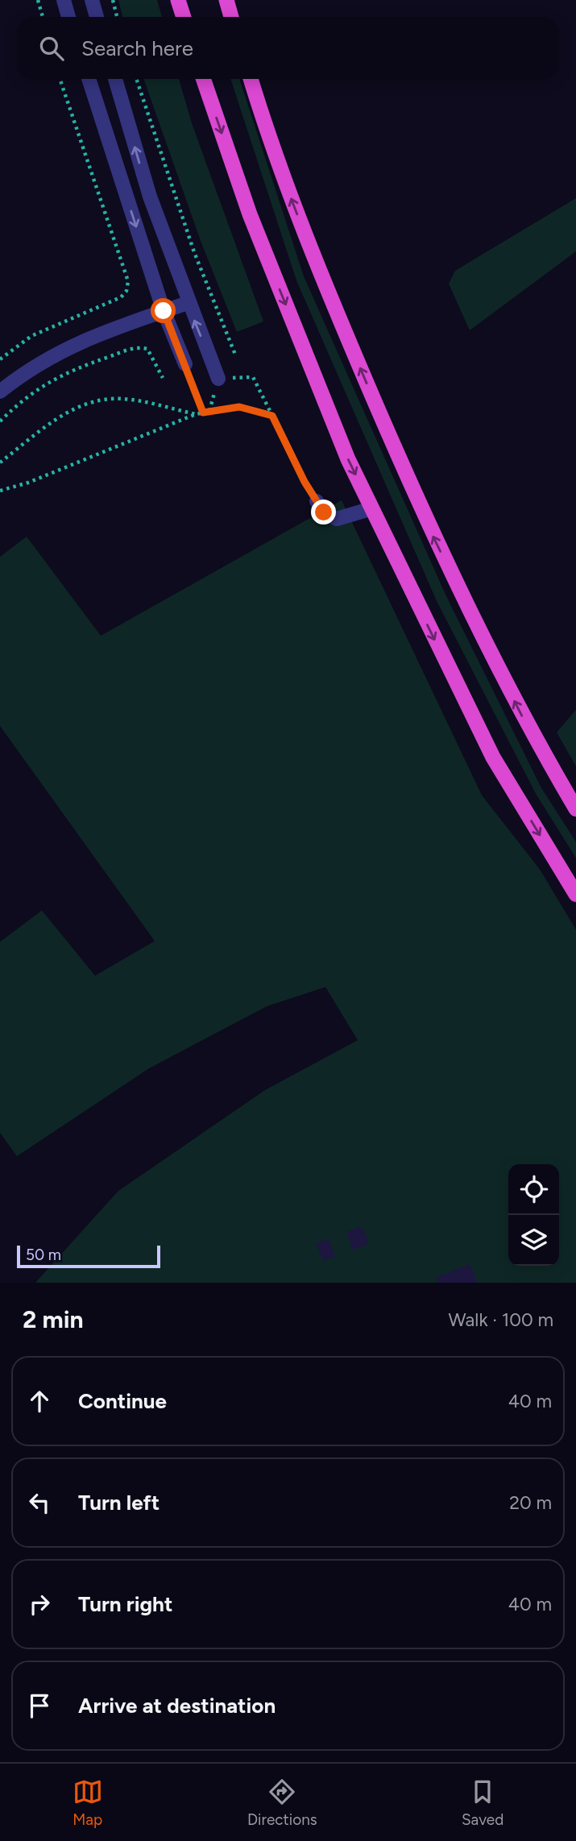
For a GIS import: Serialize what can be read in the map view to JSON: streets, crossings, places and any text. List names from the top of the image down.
{
  "scale_bar": "50 m",
  "page": {
    "search": "Search here",
    "scale": "50 m",
    "heading": ["2 min", "Walk · 100 m"],
    "list": [
      ["Continue", "40 m"],
      ["Turn left", "20 m"],
      ["Turn right", "40 m"],
      "Arrive at destination"
    ],
    "nav": ["Map", "Directions", "Saved"]
  }
}
